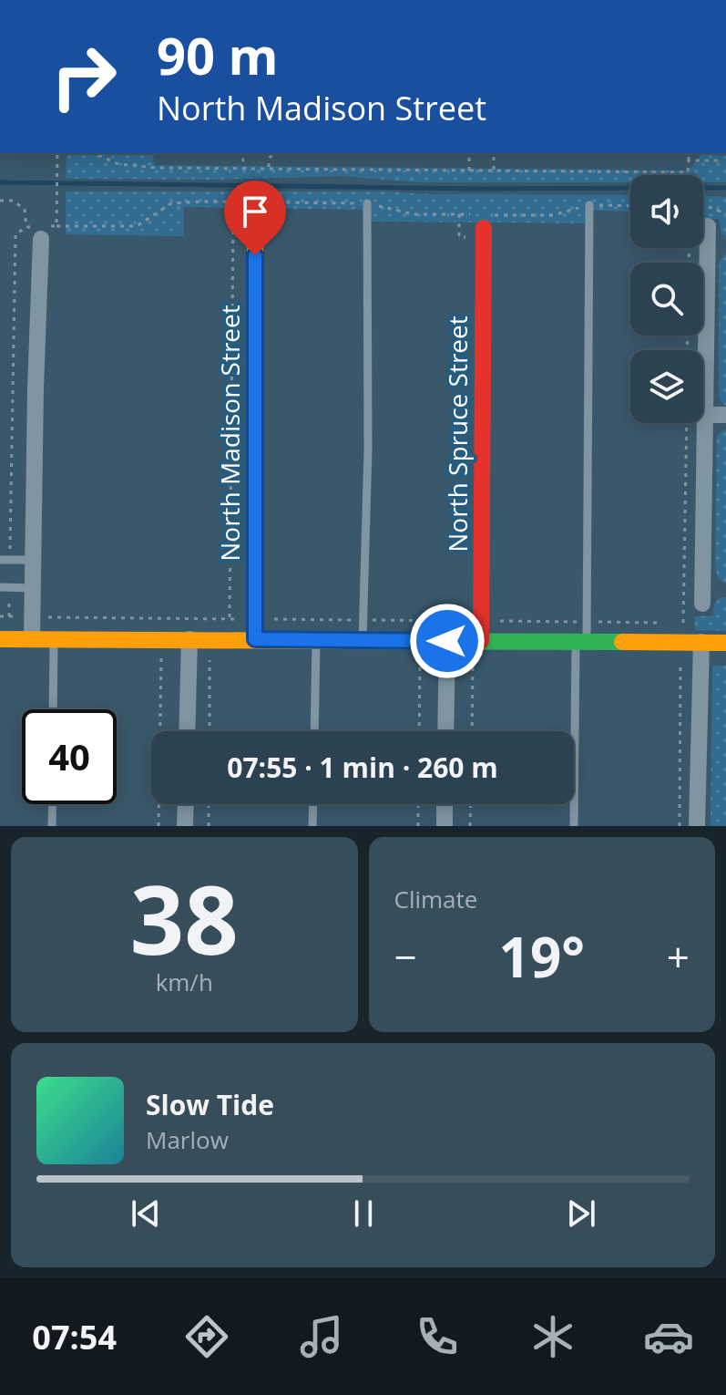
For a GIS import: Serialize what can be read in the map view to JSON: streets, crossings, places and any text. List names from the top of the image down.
{
  "streets": {
    "street": ["North Madison Street", "North Spruce Street"]
  },
  "page": {
    "turn": ["90 m", "North Madison Street"],
    "limit": "40",
    "trip": "07:55 · 1 min · 260 m",
    "tile": [
      ["38", "km/h"],
      "Climate"
    ],
    "heat": ["−", "19°", "+"],
    "song": ["Slow Tide", "Marlow"],
    "tabs": "07:54"
  }
}
